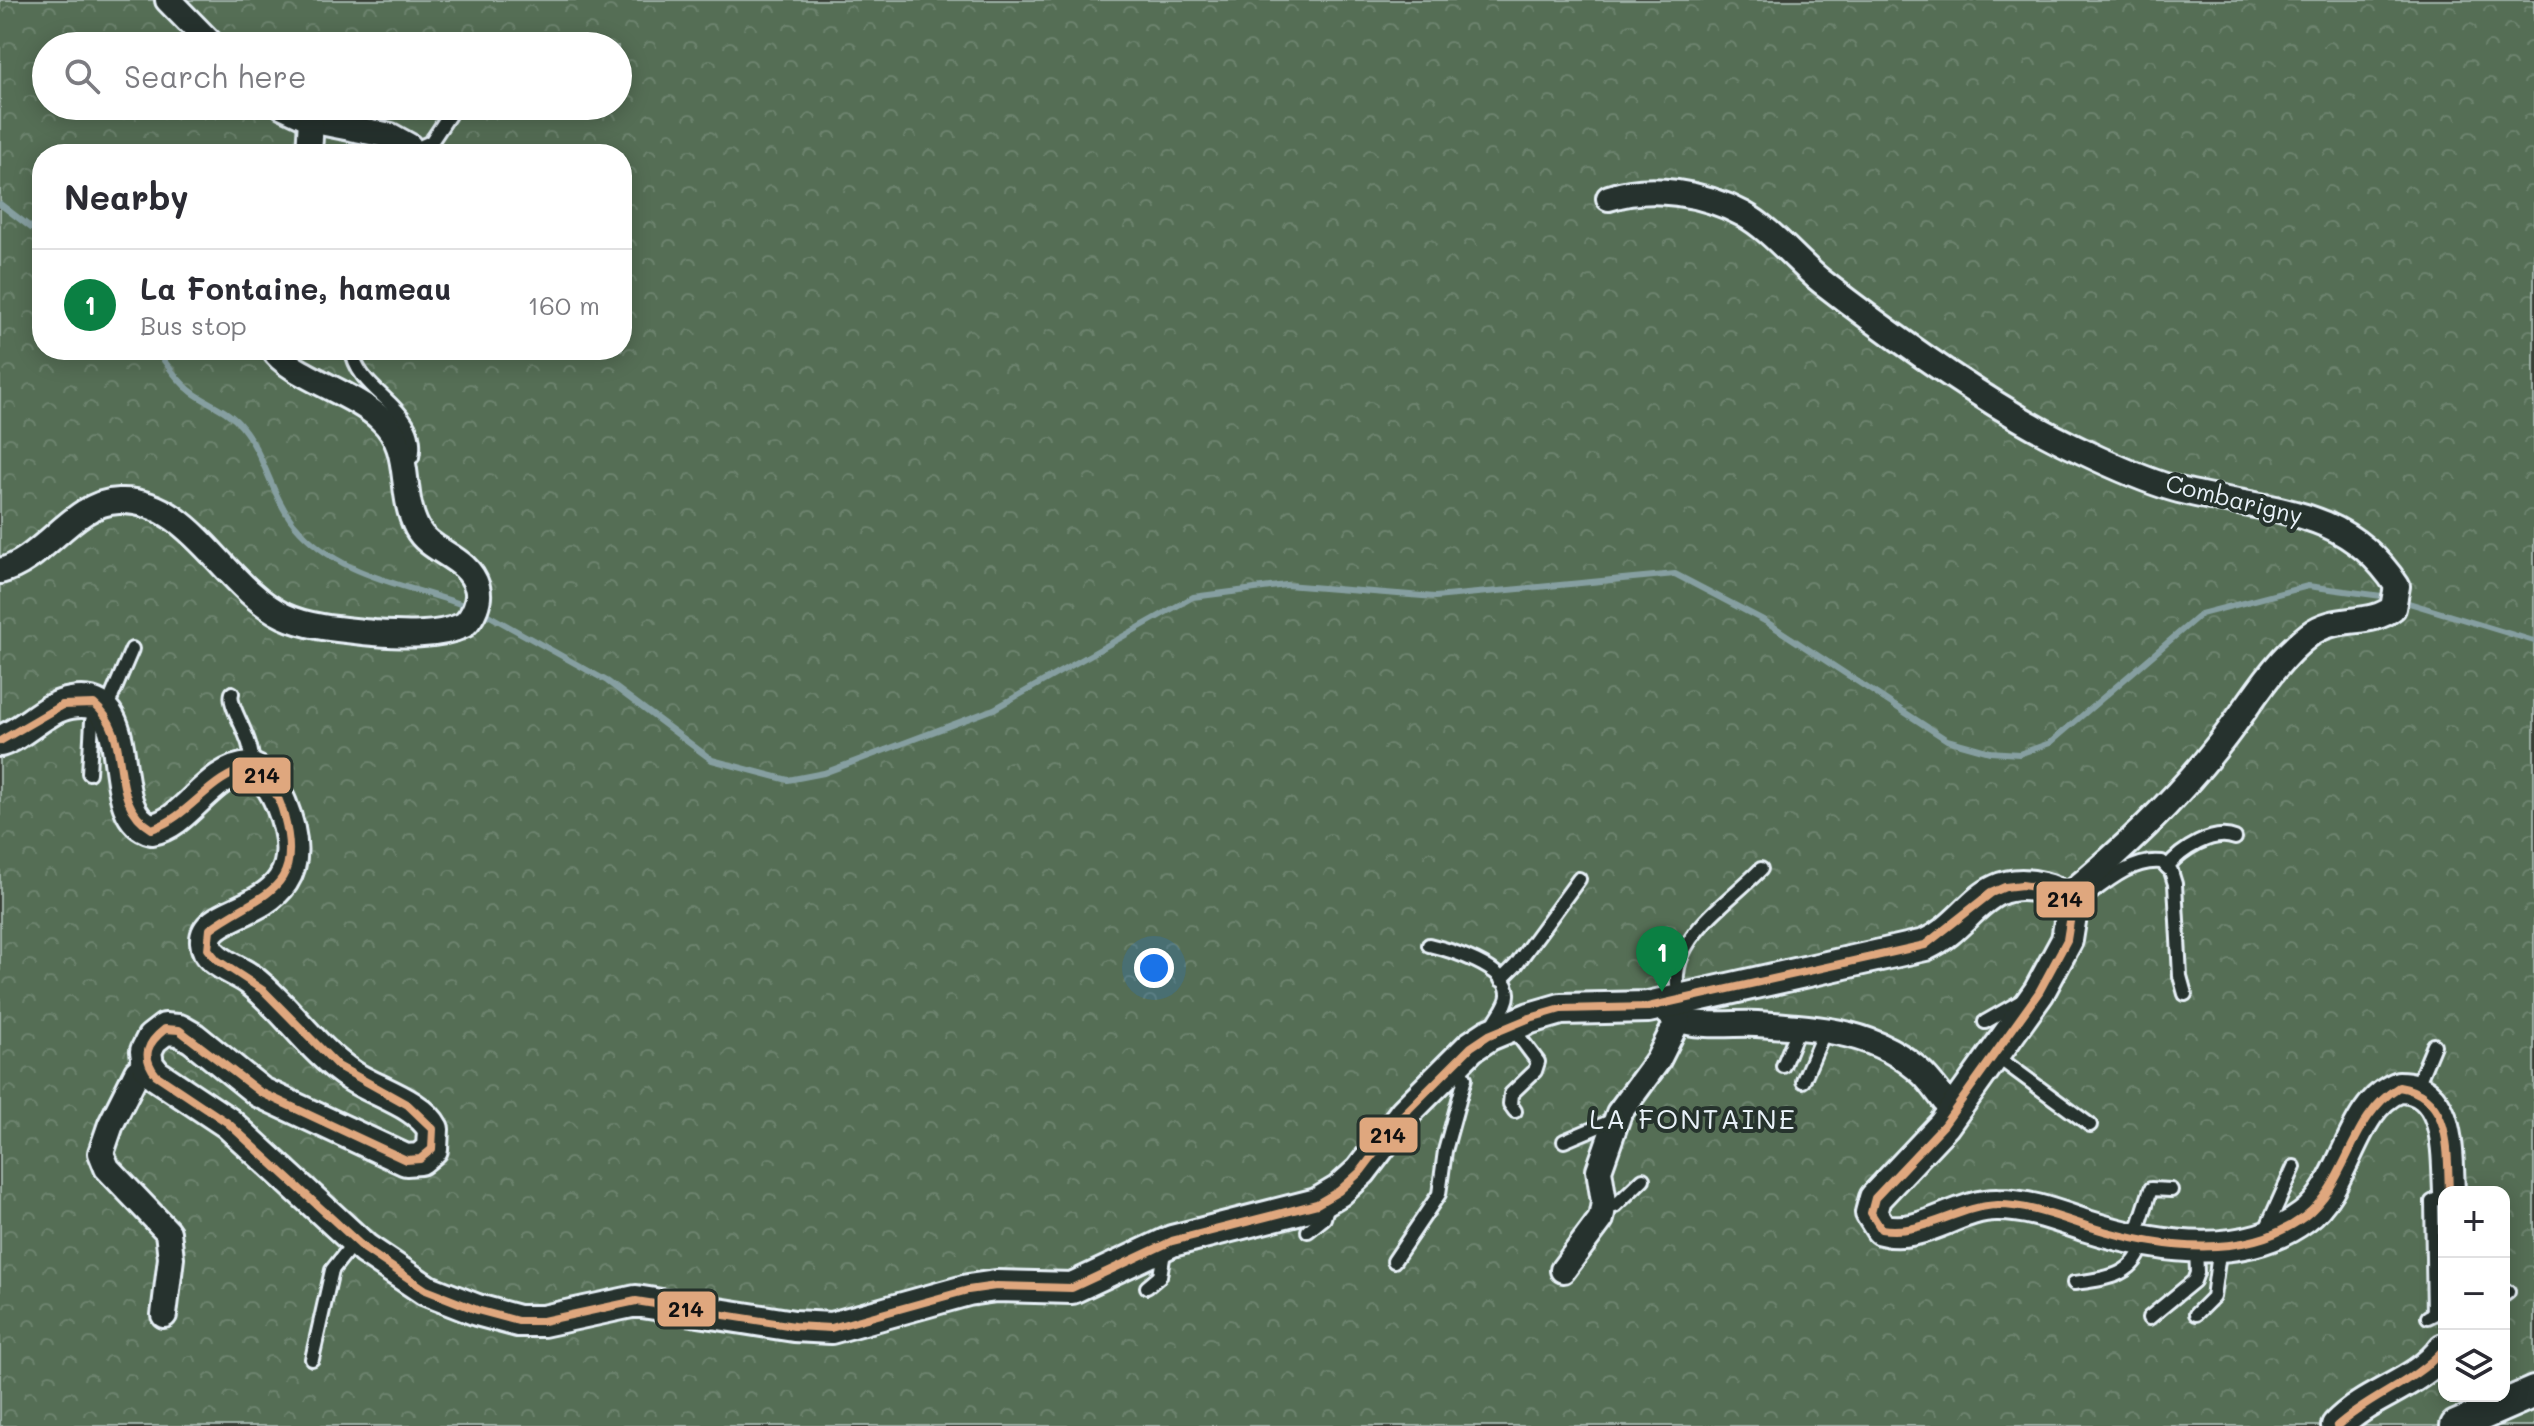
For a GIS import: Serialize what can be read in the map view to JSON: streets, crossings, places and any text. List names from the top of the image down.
{
  "streets": {
    "street": ["Combarigny"]
  },
  "districts": ["LA FONTAINE"],
  "lines": ["transit line 214"],
  "page": {
    "search": "Search here",
    "heading": "Nearby",
    "list": [
      {
        "mark": "1",
        "name": "La Fontaine, hameau",
        "note": "Bus stop",
        "value": "160 m"
      }
    ],
    "pins": "1",
    "map_buttons": ["+", "−"]
  }
}
